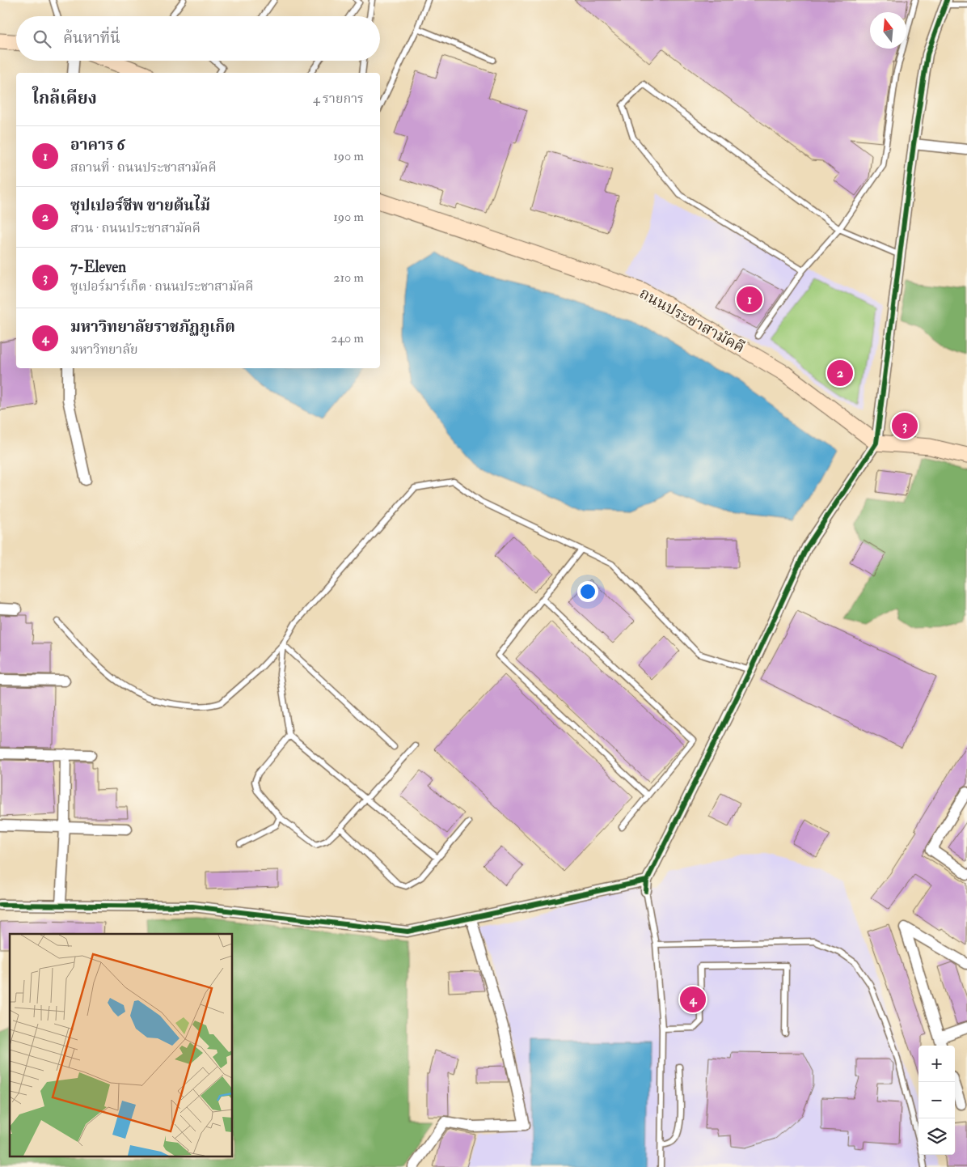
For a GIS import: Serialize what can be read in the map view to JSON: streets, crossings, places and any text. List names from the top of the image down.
{
  "streets": {
    "street": ["ถนนประชาสามัคคี"]
  },
  "north": "top",
  "page": {
    "search": "ค้นหาที่นี่",
    "heading": ["ใกล้เคียง", "4 รายการ"],
    "list": [
      {
        "mark": "1",
        "name": "อาคาร 6",
        "note": "สถานที่ · ถนนประชาสามัคคี",
        "value": "190 m"
      },
      {
        "mark": "2",
        "name": "ซุปเปอร์ชีพ ขายต้นไม้",
        "note": "สวน · ถนนประชาสามัคคี",
        "value": "190 m"
      },
      {
        "mark": "3",
        "name": "7-Eleven",
        "note": "ซูเปอร์มาร์เก็ต · ถนนประชาสามัคคี",
        "value": "210 m"
      },
      {
        "mark": "4",
        "name": "มหาวิทยาลัยราชภัฏภูเก็ต",
        "note": "มหาวิทยาลัย",
        "value": "240 m"
      }
    ],
    "pins": [
      "1",
      "2",
      "3",
      "4"
    ],
    "map_buttons": ["+", "−"]
  }
}
